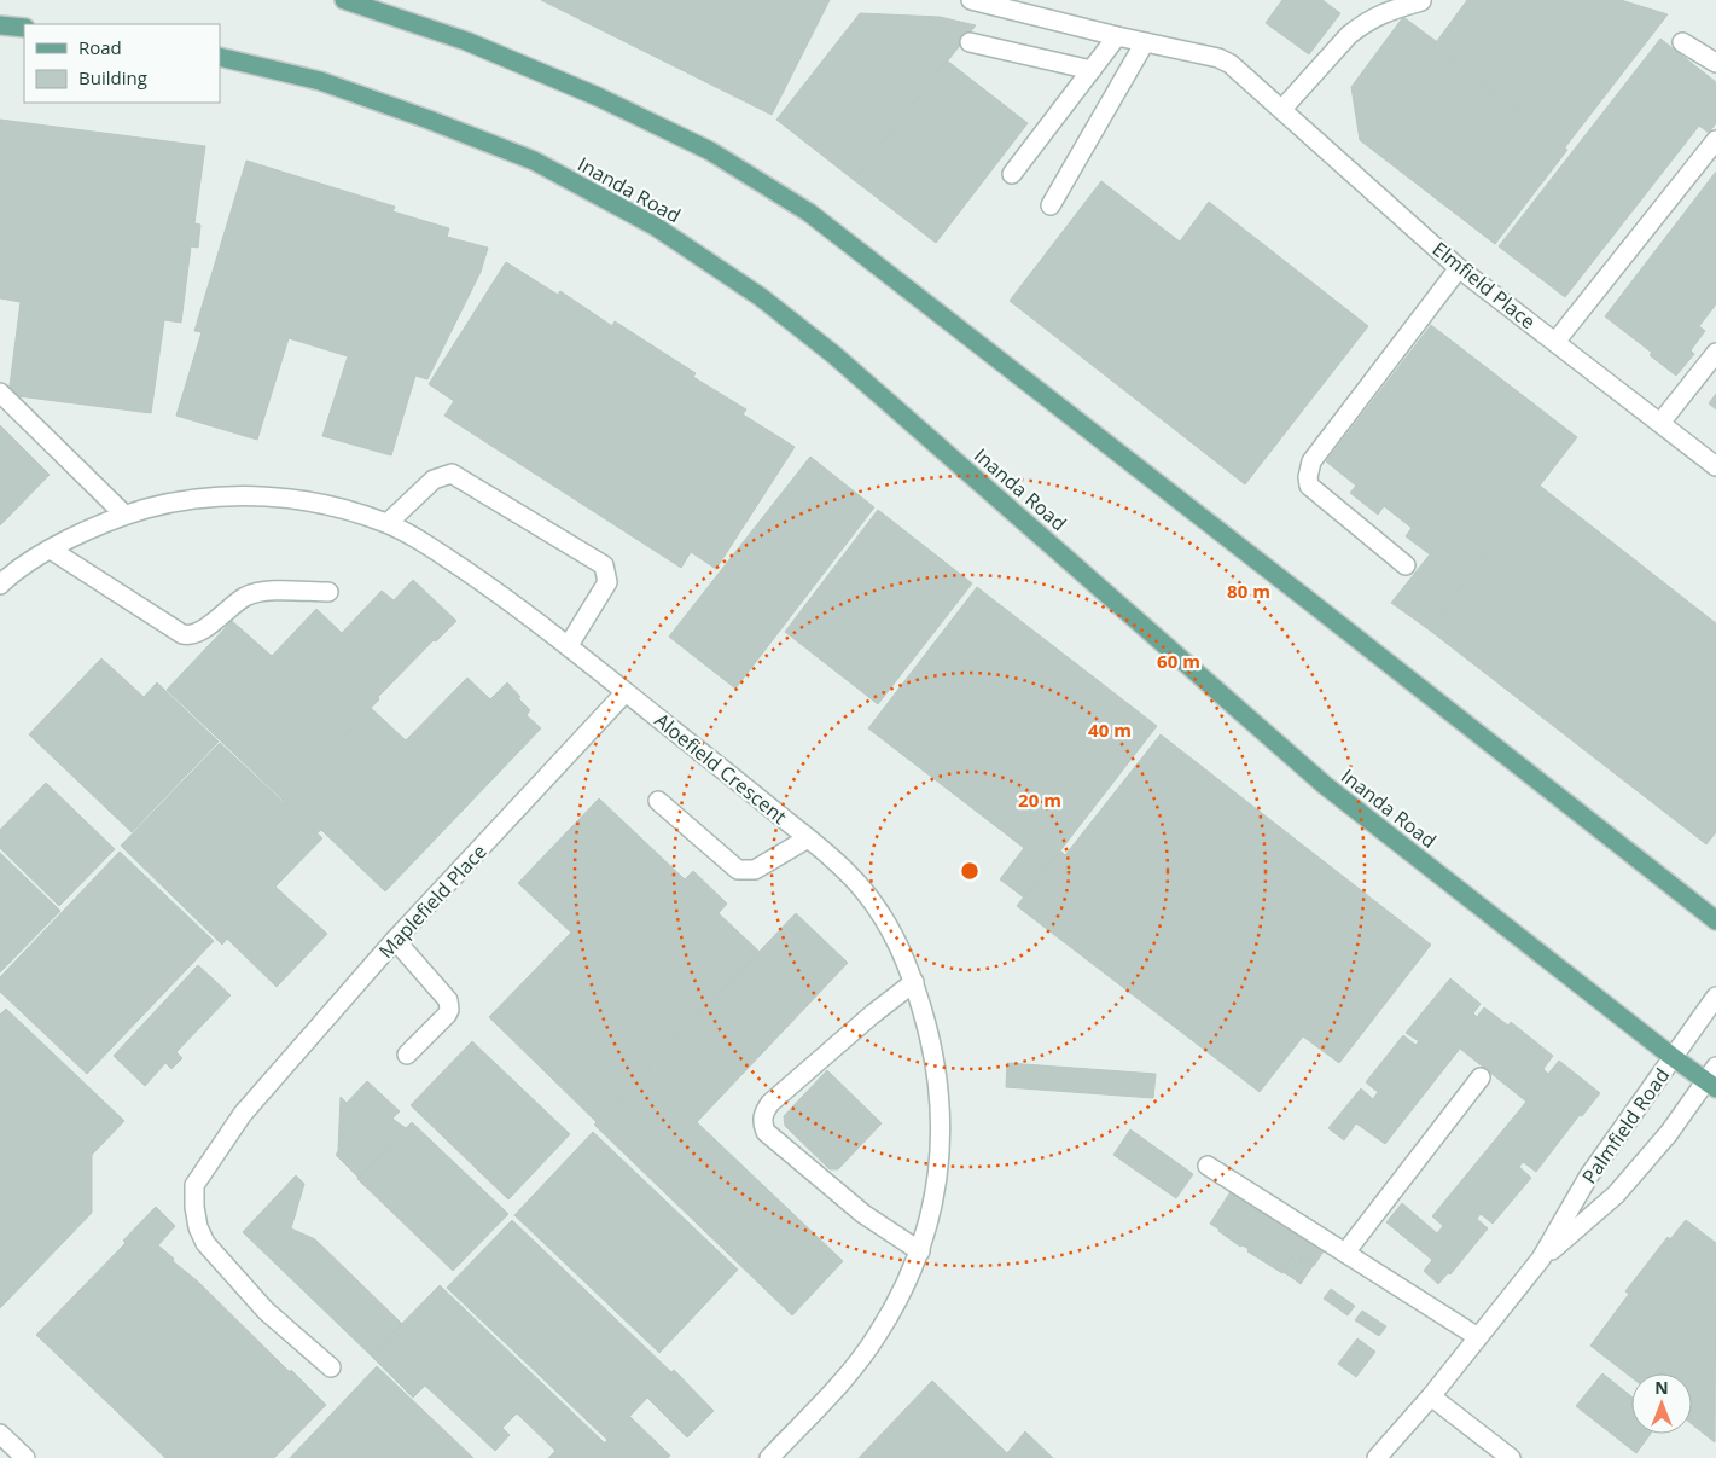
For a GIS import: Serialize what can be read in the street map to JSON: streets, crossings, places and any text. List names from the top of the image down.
{
  "streets": {
    "main road": ["Inanda Road"],
    "street": [
      "Elmfield Place",
      "Aloefield Crescent",
      "Maplefield Place",
      "Palmfield Road"
    ]
  },
  "crossings": [
    ["Inanda Road", "Palmfield Road"],
    ["Aloefield Crescent", "Maplefield Place"]
  ],
  "legend": ["Road", "Building"],
  "north": "top",
  "rings": [
    "80 m",
    "60 m",
    "40 m",
    "20 m"
  ]
}
